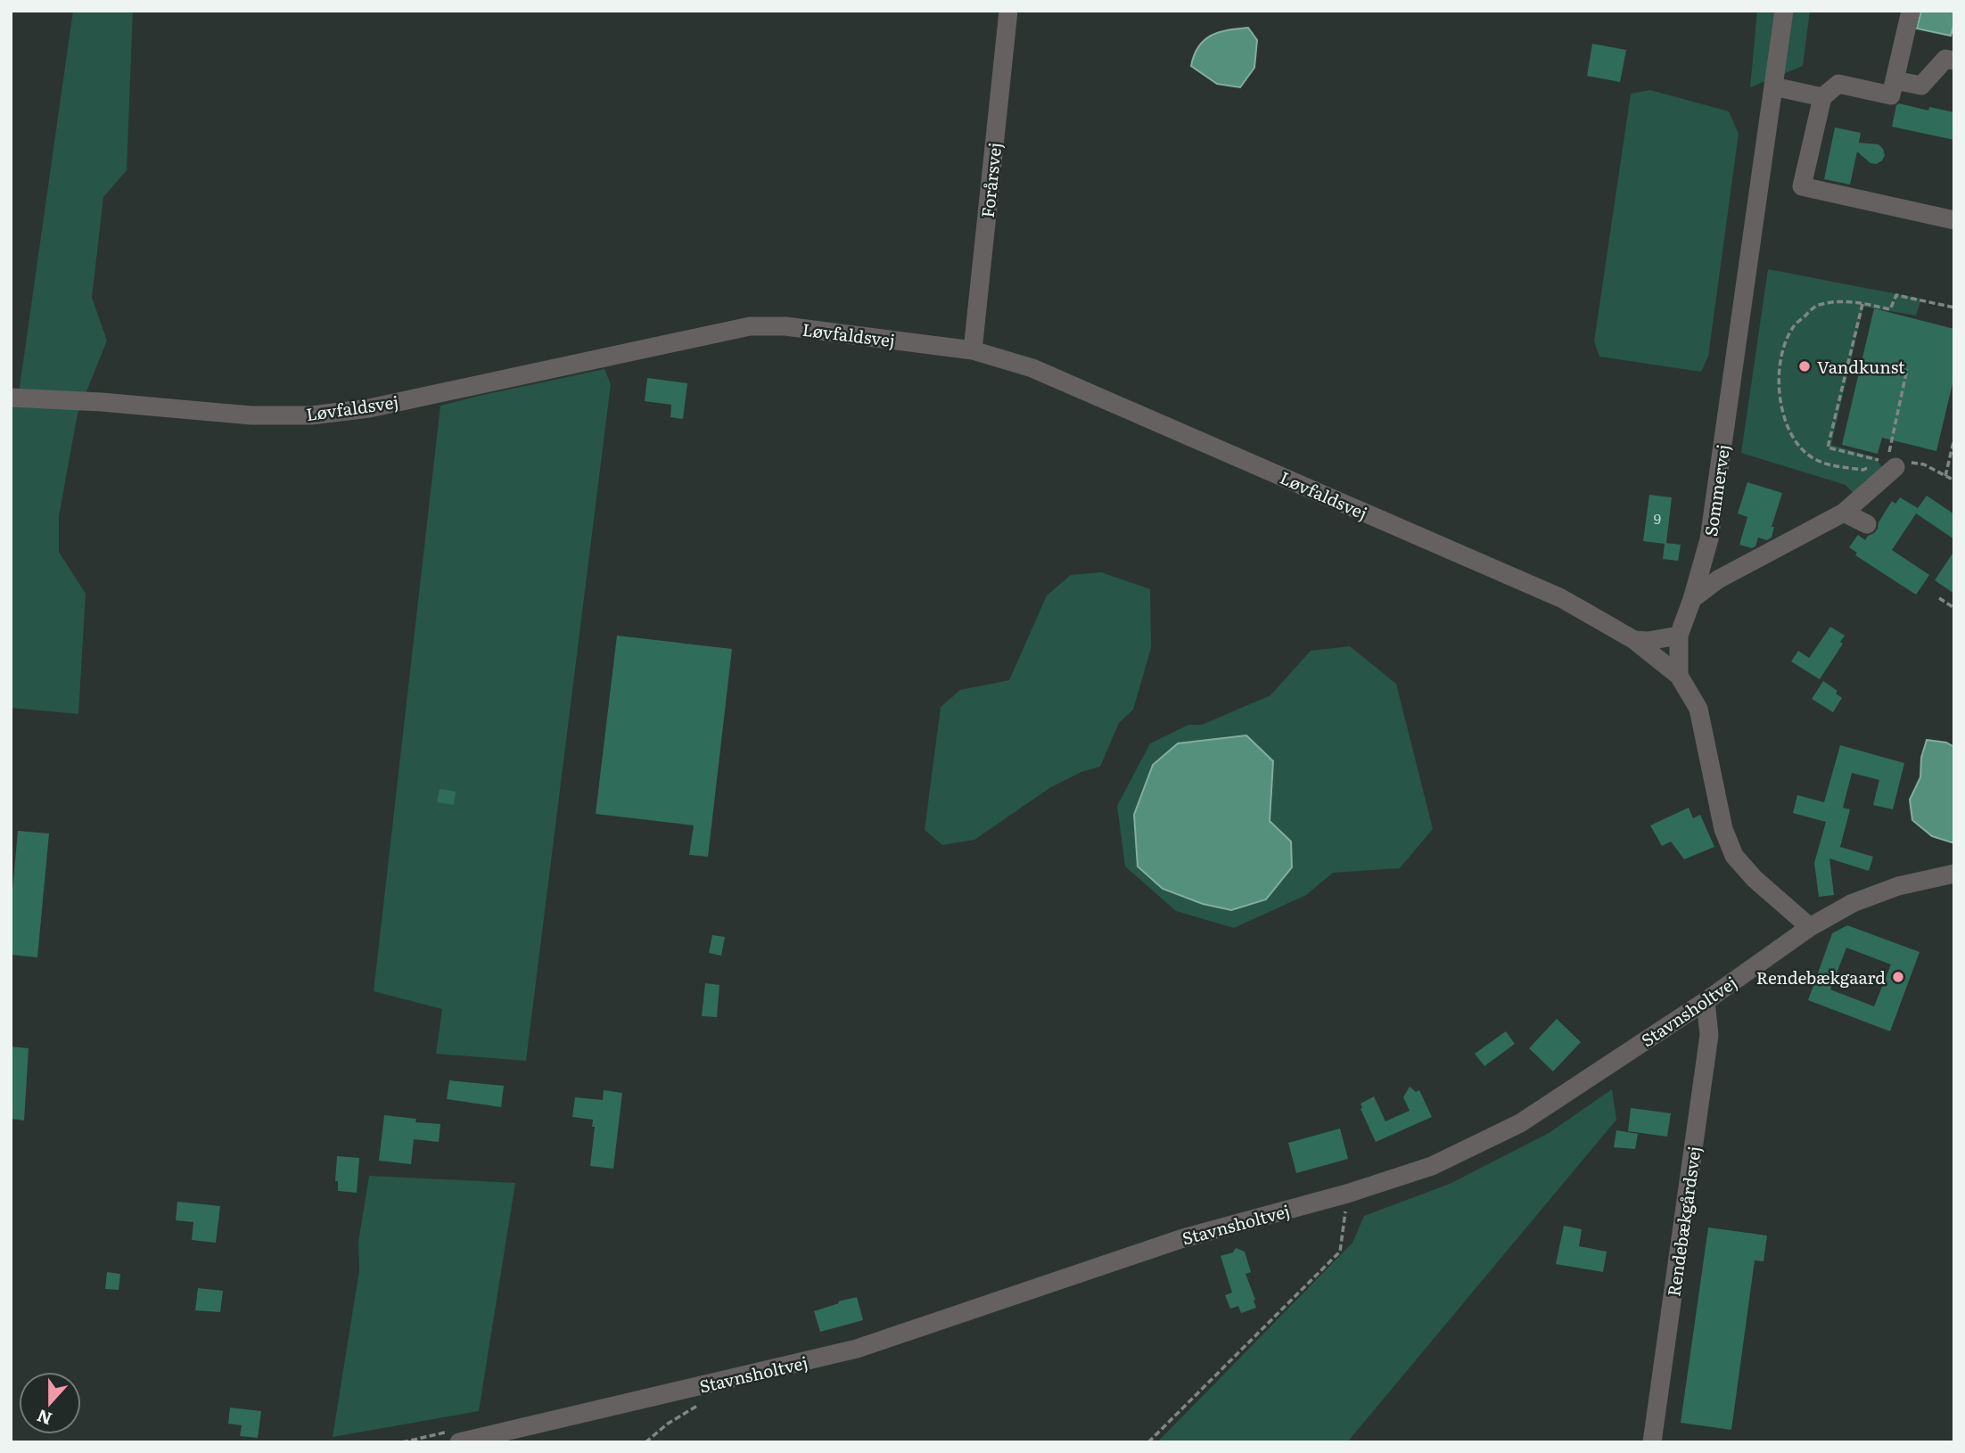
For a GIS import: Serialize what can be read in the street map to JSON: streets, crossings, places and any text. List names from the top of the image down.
{
  "streets": {
    "street": [
      "Forårsvej",
      "Løvfaldsvej",
      "Sommervej",
      "Stavnsholtvej",
      "Rendebækgårdsvej"
    ]
  },
  "crossings": [
    ["Forårsvej", "Løvfaldsvej"],
    ["Løvfaldsvej", "Sommervej"],
    ["Stavnsholtvej", "Rendebækgårdsvej"]
  ],
  "places": ["Vandkunst", "Rendebækgaard"],
  "house_numbers": ["9"],
  "north": "bottom"
}
